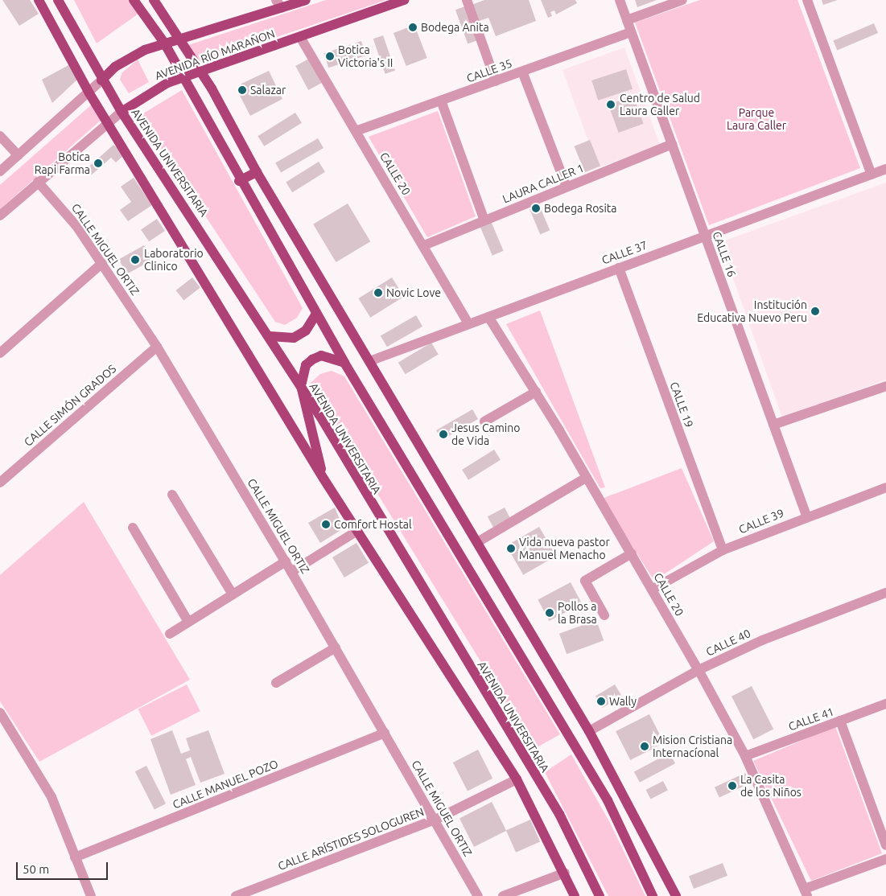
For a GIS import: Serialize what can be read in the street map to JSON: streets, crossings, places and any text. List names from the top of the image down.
{
  "streets": {
    "main road": ["AVENIDA RÍO MARAÑON", "AVENIDA UNIVERSITARIA"],
    "street": [
      "CALLE 35",
      "CALLE 20",
      "LAURA CALLER 1",
      "CALLE MIGUEL ORTIZ",
      "CALLE 37",
      "CALLE 16",
      "CALLE 19",
      "CALLE SIMÓN GRADOS",
      "CALLE 39",
      "CALLE 40",
      "CALLE 41",
      "CALLE MANUEL POZO",
      "CALLE ARÍSTIDES SOLOGUREN"
    ]
  },
  "crossings": [
    ["AVENIDA RÍO MARAÑON", "AVENIDA UNIVERSITARIA"],
    ["AVENIDA RÍO MARAÑON", "CALLE 20"],
    ["AVENIDA RÍO MARAÑON", "CALLE MIGUEL ORTIZ"],
    ["CALLE 35", "CALLE 20"],
    ["CALLE 35", "CALLE 16"],
    ["CALLE 20", "LAURA CALLER 1"],
    ["CALLE 20", "CALLE 37"],
    ["CALLE 20", "CALLE 39"],
    ["CALLE 20", "CALLE 40"],
    ["CALLE 20", "CALLE 41"],
    ["LAURA CALLER 1", "CALLE 16"],
    ["CALLE MIGUEL ORTIZ", "CALLE SIMÓN GRADOS"],
    ["CALLE MIGUEL ORTIZ", "CALLE MANUEL POZO"],
    ["CALLE MIGUEL ORTIZ", "CALLE ARÍSTIDES SOLOGUREN"],
    ["CALLE 37", "CALLE 16"],
    ["CALLE 37", "CALLE 19"],
    ["CALLE 16", "CALLE 39"],
    ["CALLE 19", "CALLE 39"]
  ],
  "parks": ["Parque Laura Caller"],
  "places": [
    "Bodega Anita",
    "Botica Victoria's II",
    "Salazar",
    "Centro de Salud Laura Caller",
    "Botica Rapi Farma",
    "Bodega Rosita",
    "Laboratorio Clinico",
    "Novic Love",
    "Institución Educativa Nuevo Peru",
    "Jesus Camino de Vida",
    "Comfort Hostal",
    "Vida nueva pastor Manuel Menacho",
    "Pollos a la Brasa",
    "Wally",
    "Mision Cristiana Internacíonal",
    "La Casita de los Niños"
  ],
  "scale_bar": "50 m"
}
